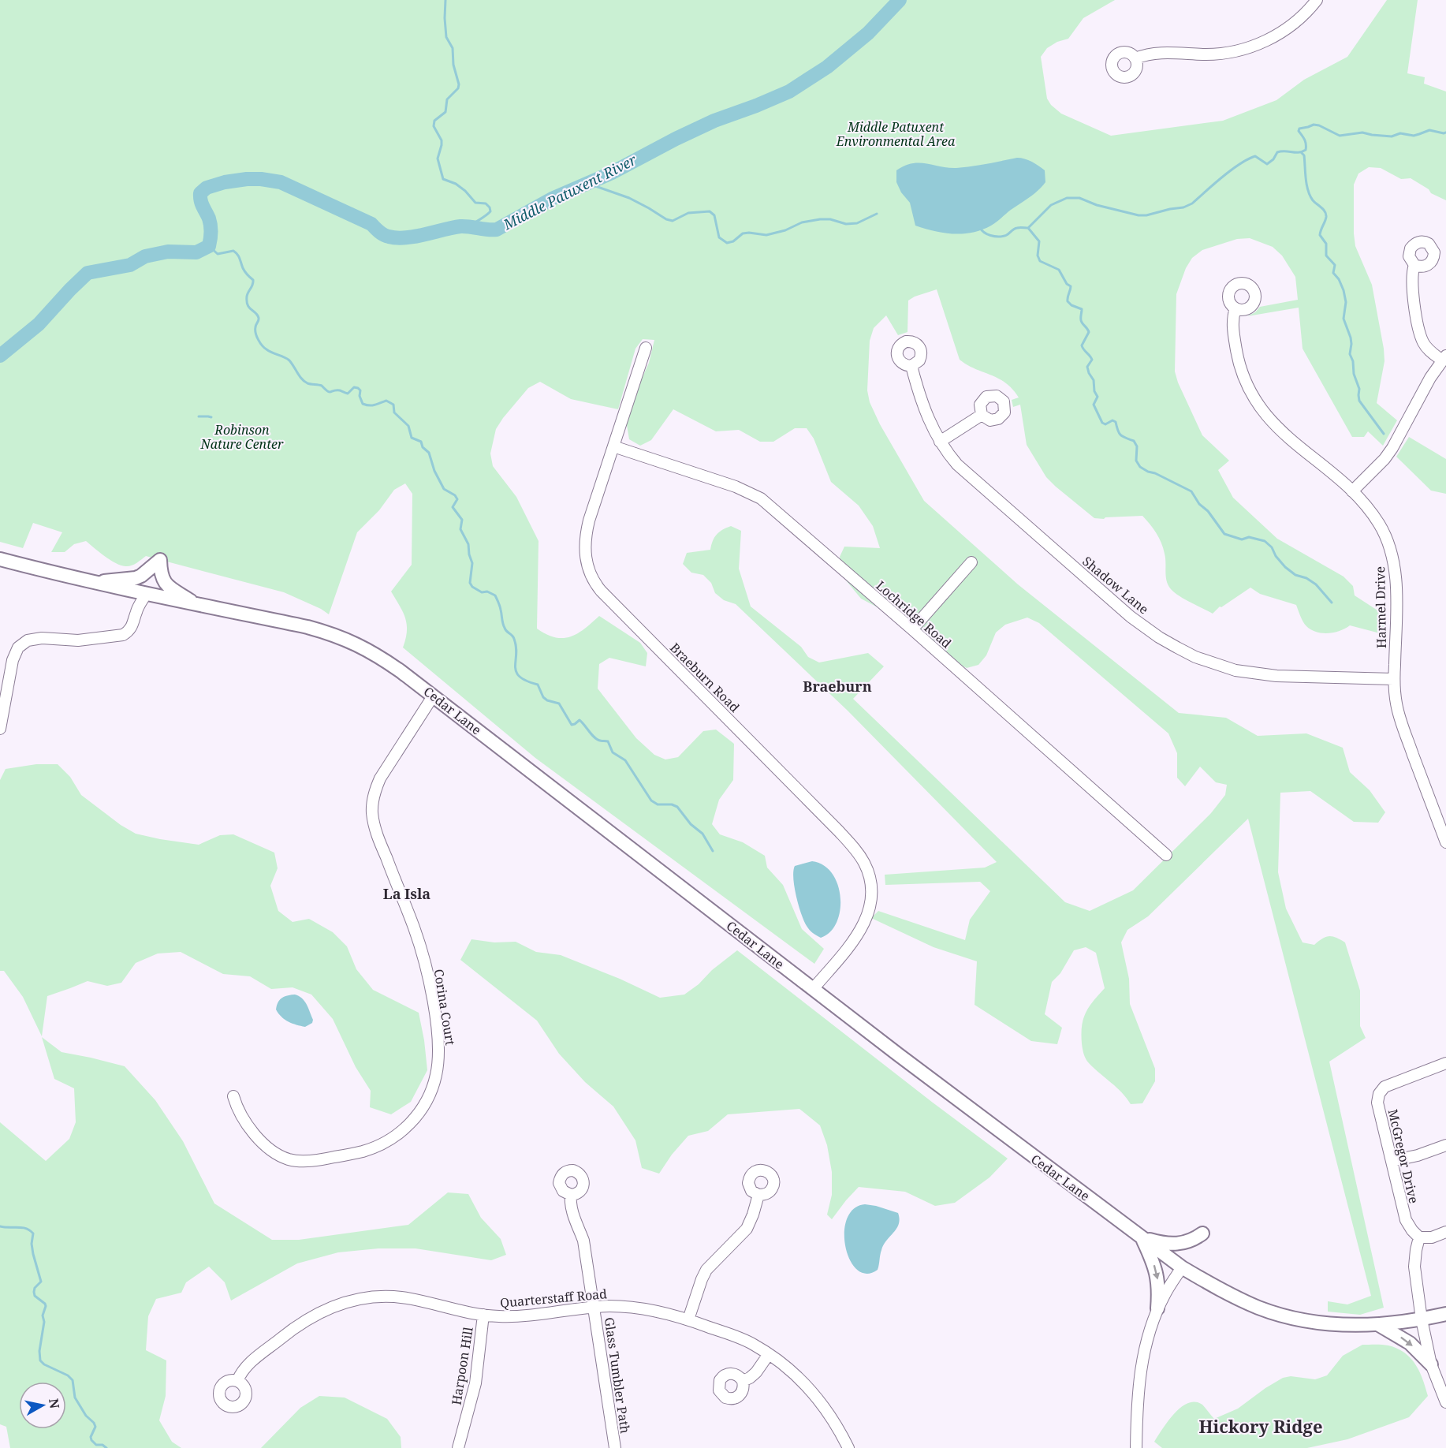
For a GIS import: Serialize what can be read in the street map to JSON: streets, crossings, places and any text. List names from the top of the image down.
{
  "streets": {
    "main road": ["Cedar Lane"],
    "street": [
      "Shadow Lane",
      "Harmel Drive",
      "Lochridge Road",
      "Braeburn Road",
      "Corina Court",
      "McGregor Drive",
      "Quarterstaff Road",
      "Harpoon Hill",
      "Glass Tumbler Path"
    ]
  },
  "crossings": [
    ["Shadow Lane", "Harmel Drive"],
    ["Lochridge Road", "Braeburn Road"],
    ["Braeburn Road", "Cedar Lane"],
    ["Cedar Lane", "Corina Court"],
    ["Quarterstaff Road", "Harpoon Hill"],
    ["Quarterstaff Road", "Glass Tumbler Path"]
  ],
  "districts": ["Braeburn", "La Isla", "Hickory Ridge"],
  "water": ["Middle Patuxent River"],
  "parks": ["Middle Patuxent Environmental Area", "Robinson Nature Center"],
  "north": "right"
}
